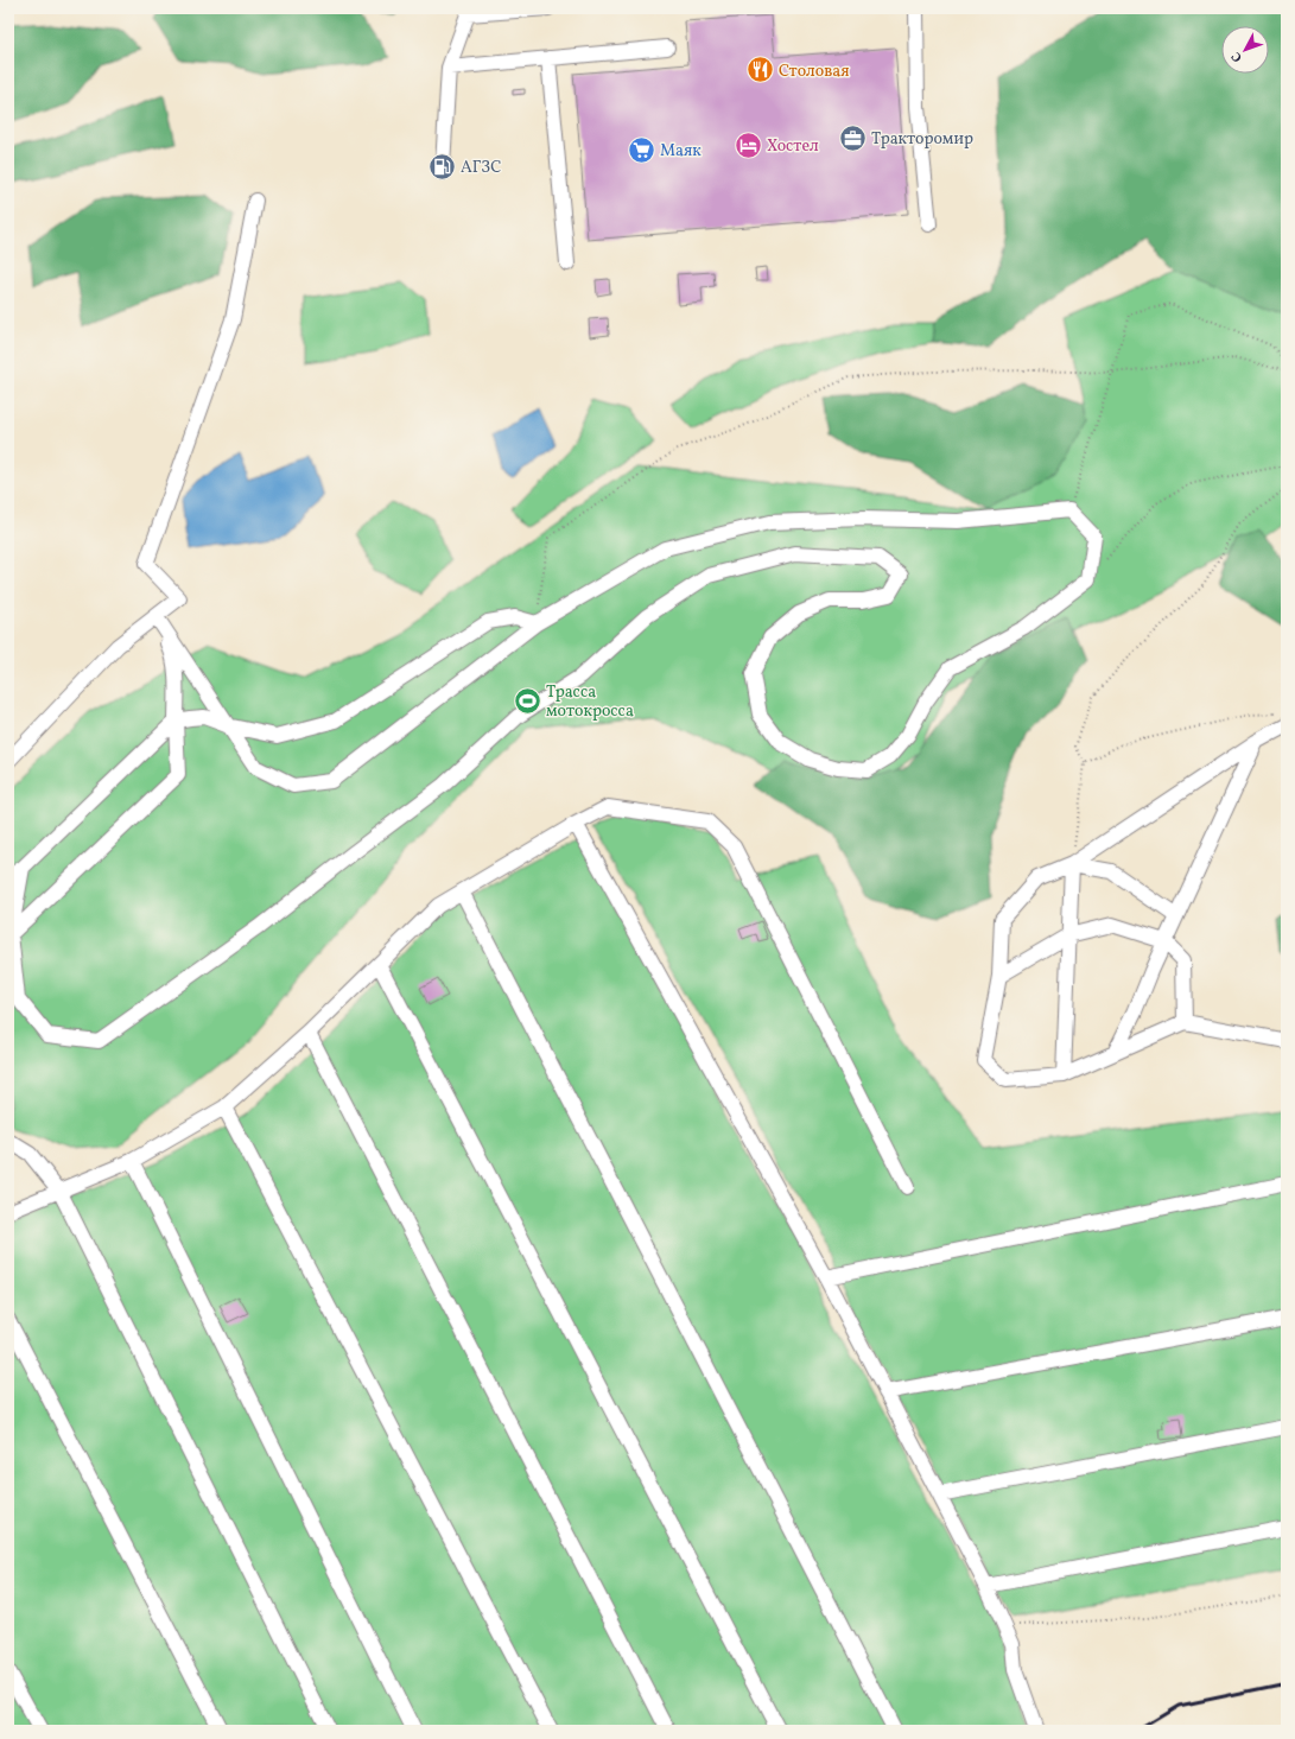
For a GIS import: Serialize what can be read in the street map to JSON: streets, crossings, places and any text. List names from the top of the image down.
{
  "places": {
    "restaurant": ["Столовая"],
    "office": ["Тракторомир"],
    "hotel": ["Хостел"],
    "supermarket": ["Маяк"],
    "fuel station": ["АГЗС"],
    "sports": ["Трасса мотокросса"]
  },
  "north": "bottom left"
}
